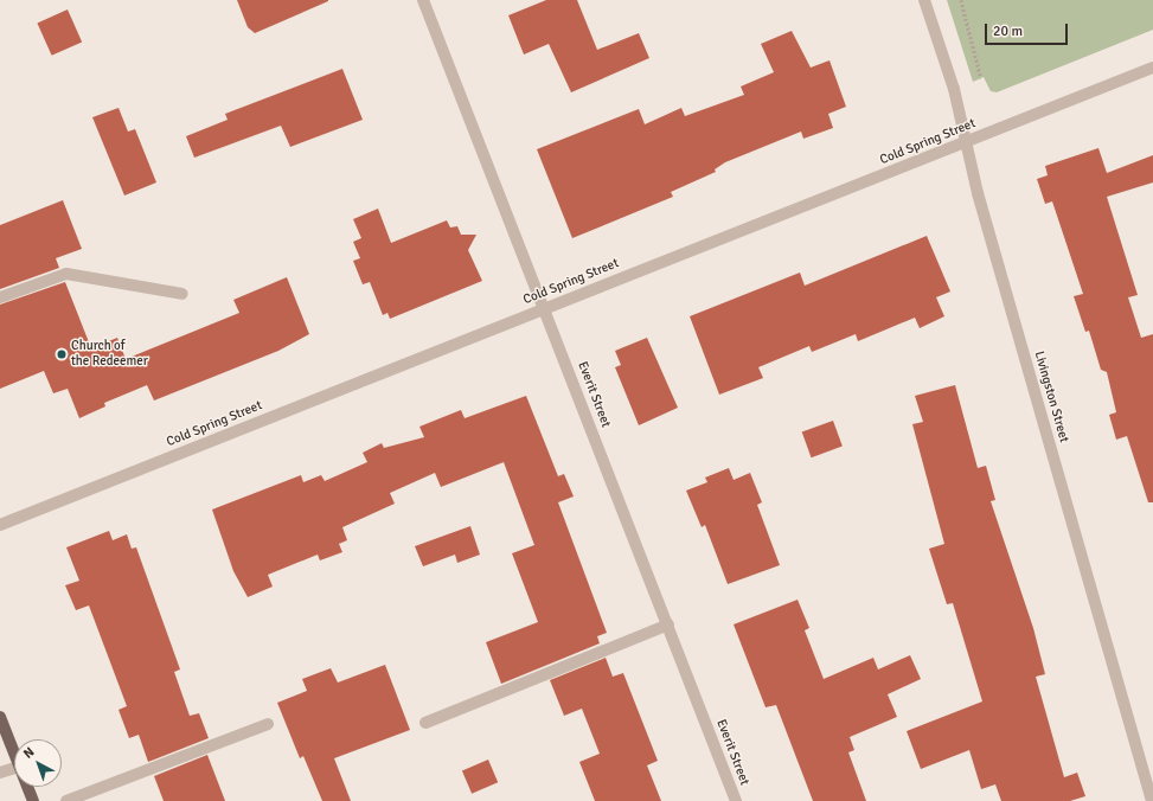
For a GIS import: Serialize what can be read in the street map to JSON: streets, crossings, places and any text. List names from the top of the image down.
{
  "streets": {
    "street": ["Cold Spring Street", "Everit Street", "Livingston Street"]
  },
  "crossings": [
    ["Cold Spring Street", "Everit Street"],
    ["Cold Spring Street", "Livingston Street"]
  ],
  "places": ["Church of the Redeemer"],
  "scale_bar": "20 m",
  "north": "top left"
}
